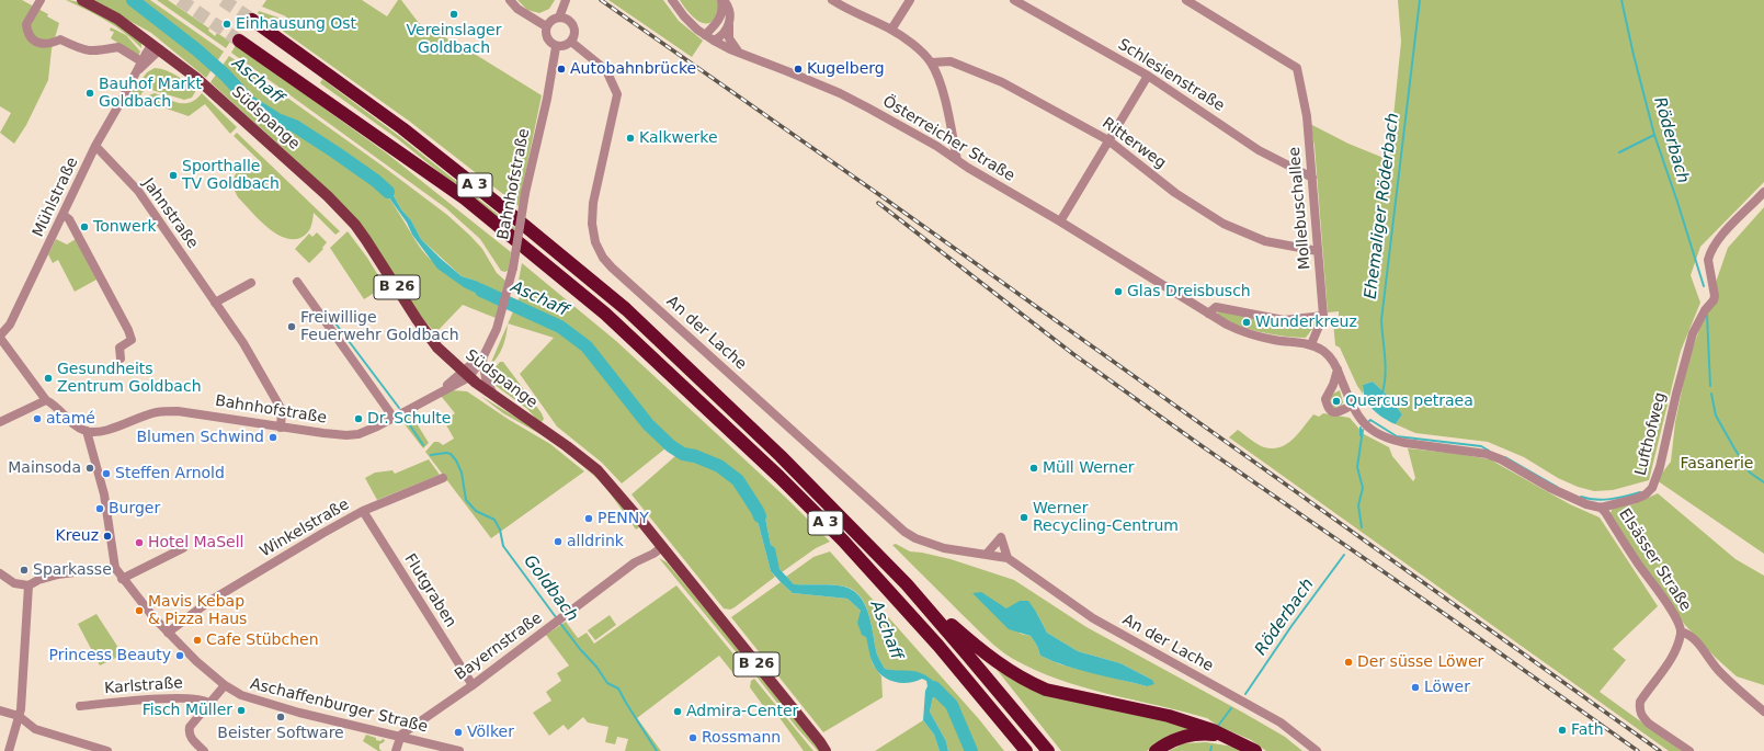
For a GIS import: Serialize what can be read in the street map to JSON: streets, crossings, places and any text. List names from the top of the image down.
{
  "streets": {
    "highway": ["A 3"],
    "main road": ["Südspange", "B 26"],
    "street": [
      "Schlesienstraße",
      "Österreicher Straße",
      "Ritterweg",
      "Bahnhofstraße",
      "Mühlstraße",
      "Mollebuschallee",
      "Jahnstraße",
      "An der Lache",
      "Lufthofweg",
      "Winkelstraße",
      "Elsässer Straße",
      "Flutgraben",
      "Bayernstraße",
      "Karlstraße",
      "Aschaffenburger Straße"
    ]
  },
  "crossings": [
    ["Schlesienstraße", "Mollebuschallee"],
    ["Südspange", "Bahnhofstraße"],
    ["Südspange", "Mühlstraße"],
    ["Südspange", "Bayernstraße"],
    ["Österreicher Straße", "Mollebuschallee"],
    ["Österreicher Straße", "Lufthofweg"],
    ["Ritterweg", "Mollebuschallee"],
    ["Bahnhofstraße", "Jahnstraße"],
    ["Bahnhofstraße", "An der Lache"],
    ["Bahnhofstraße", "Aschaffenburger Straße"],
    ["Mühlstraße", "Jahnstraße"],
    ["Lufthofweg", "Elsässer Straße"],
    ["Winkelstraße", "Flutgraben"],
    ["Winkelstraße", "Aschaffenburger Straße"],
    ["Flutgraben", "Bayernstraße"],
    ["Bayernstraße", "Aschaffenburger Straße"]
  ],
  "water": [
    "Aschaff",
    "Röderbach",
    "Ehemaliger Röderbach",
    "Goldbach"
  ],
  "parks": ["Fasanerie"],
  "places": [
    "Vereinslager Goldbach",
    "Einhausung Ost",
    "Autobahnbrücke",
    "Kugelberg",
    "Bauhof Markt Goldbach",
    "Kalkwerke",
    "Sporthalle TV Goldbach",
    "Tonwerk",
    "Glas Dreisbusch",
    "Wunderkreuz",
    "Freiwillige Feuerwehr Goldbach",
    "Gesundheits Zentrum Goldbach",
    "Quercus petraea",
    "atamé",
    "Dr. Schulte",
    "Blumen Schwind",
    "Mainsoda",
    "Müll Werner",
    "Steffen Arnold",
    "Burger",
    "Werner Recycling-Centrum",
    "PENNY",
    "Kreuz",
    "alldrink",
    "Hotel MaSell",
    "Sparkasse",
    "Mavis Kebap & Pizza Haus",
    "Cafe Stübchen",
    "Princess Beauty",
    "Der süsse Löwer",
    "Löwer",
    "Fisch Müller",
    "Admira-Center",
    "Beister Software",
    "Fath",
    "Völker",
    "Rossmann"
  ]
}
